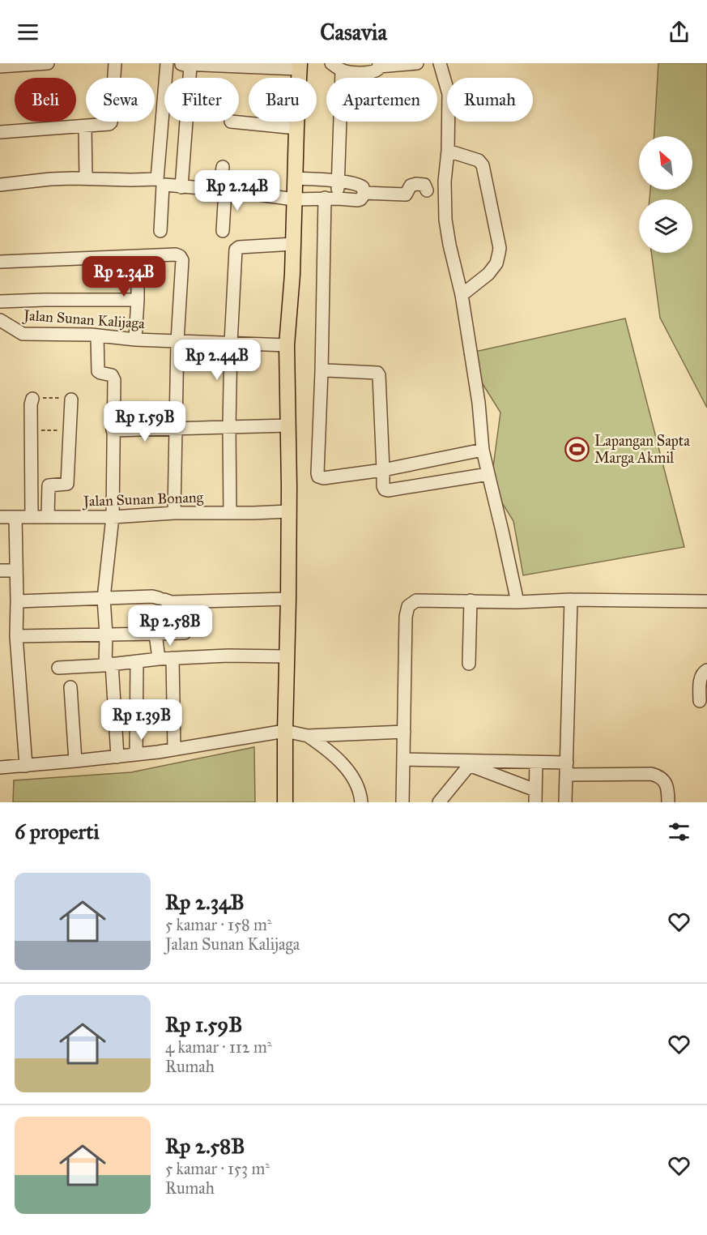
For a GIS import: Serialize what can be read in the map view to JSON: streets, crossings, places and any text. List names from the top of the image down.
{
  "streets": {
    "street": ["Jalan Sunan Kalijaga", "Jalan Sunan Bonang"]
  },
  "places": {
    "sports": ["Lapangan Sapta Marga Akmil"]
  },
  "north": "top left",
  "page": {
    "header": "Casavia",
    "chip": [
      "Beli",
      "Sewa",
      "Filter",
      "Baru",
      "Apartemen",
      "Rumah"
    ],
    "price": [
      "Rp 2.24B",
      "Rp 2.34B",
      "Rp 2.44B",
      "Rp 1.59B",
      "Rp 2.58B",
      "Rp 1.39B"
    ],
    "heading": "6 properti",
    "list": [
      {
        "name": "Rp 2.34B",
        "note": "5 kamar · 158 m² · Jalan Sunan Kalijaga"
      },
      {
        "name": "Rp 1.59B",
        "note": "4 kamar · 112 m² · Rumah"
      },
      {
        "name": "Rp 2.58B",
        "note": "5 kamar · 153 m² · Rumah"
      }
    ]
  }
}
